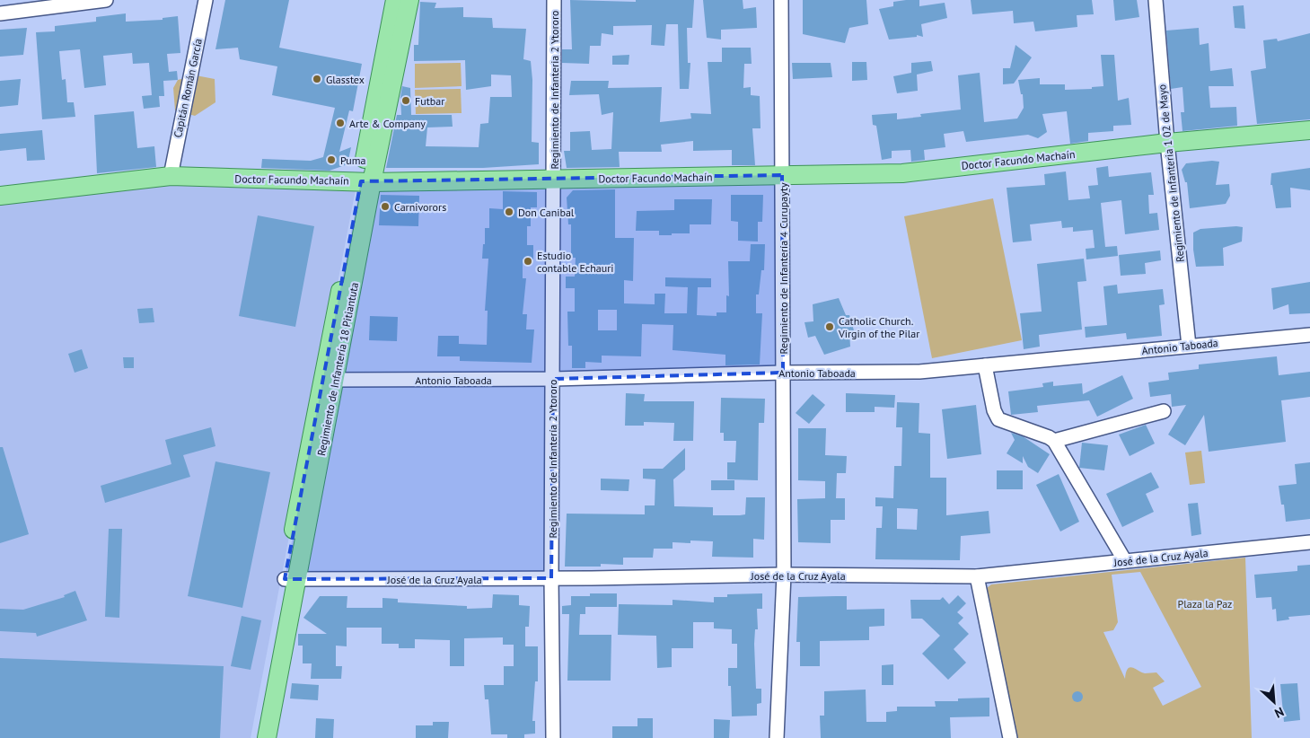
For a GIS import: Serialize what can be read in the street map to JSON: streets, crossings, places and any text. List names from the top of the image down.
{
  "streets": {
    "main road": ["Doctor Facundo Machaín", "Regimiento de Infantería 18 Pitiantuta"],
    "street": [
      "Capitán Román García",
      "Regimiento de Infanteria 2 Ytororo",
      "Regimiento de Infanteria 1 02 de Mayo",
      "Regimiento de Infantería 4 Curupayty",
      "Antonio Taboada",
      "Regimiento de Infantería 2 Ytororo",
      "José de la Cruz Ayala"
    ]
  },
  "crossings": [
    ["Capitán Román García", "Doctor Facundo Machaín"],
    ["Regimiento de Infanteria 2 Ytororo", "Doctor Facundo Machaín"],
    ["Regimiento de Infanteria 2 Ytororo", "Regimiento de Infantería 2 Ytororo"],
    ["Doctor Facundo Machaín", "Regimiento de Infanteria 1 02 de Mayo"],
    ["Doctor Facundo Machaín", "Regimiento de Infantería 4 Curupayty"],
    ["Doctor Facundo Machaín", "Regimiento de Infantería 18 Pitiantuta"],
    ["Doctor Facundo Machaín", "Regimiento de Infantería 2 Ytororo"],
    ["Regimiento de Infanteria 1 02 de Mayo", "Antonio Taboada"],
    ["Regimiento de Infantería 4 Curupayty", "Antonio Taboada"],
    ["Regimiento de Infantería 4 Curupayty", "José de la Cruz Ayala"],
    ["Antonio Taboada", "Regimiento de Infantería 18 Pitiantuta"],
    ["Antonio Taboada", "Regimiento de Infantería 2 Ytororo"],
    ["Regimiento de Infantería 18 Pitiantuta", "José de la Cruz Ayala"],
    ["Regimiento de Infantería 2 Ytororo", "José de la Cruz Ayala"]
  ],
  "parks": ["Plaza la Paz"],
  "places": [
    "Glasstex",
    "Futbar",
    "Arte & Company",
    "Puma",
    "Carnivorors",
    "Don Canibal",
    "Estudio contable Echauri",
    "Catholic Church. Virgin of the Pilar"
  ],
  "north": "bottom right"
}
